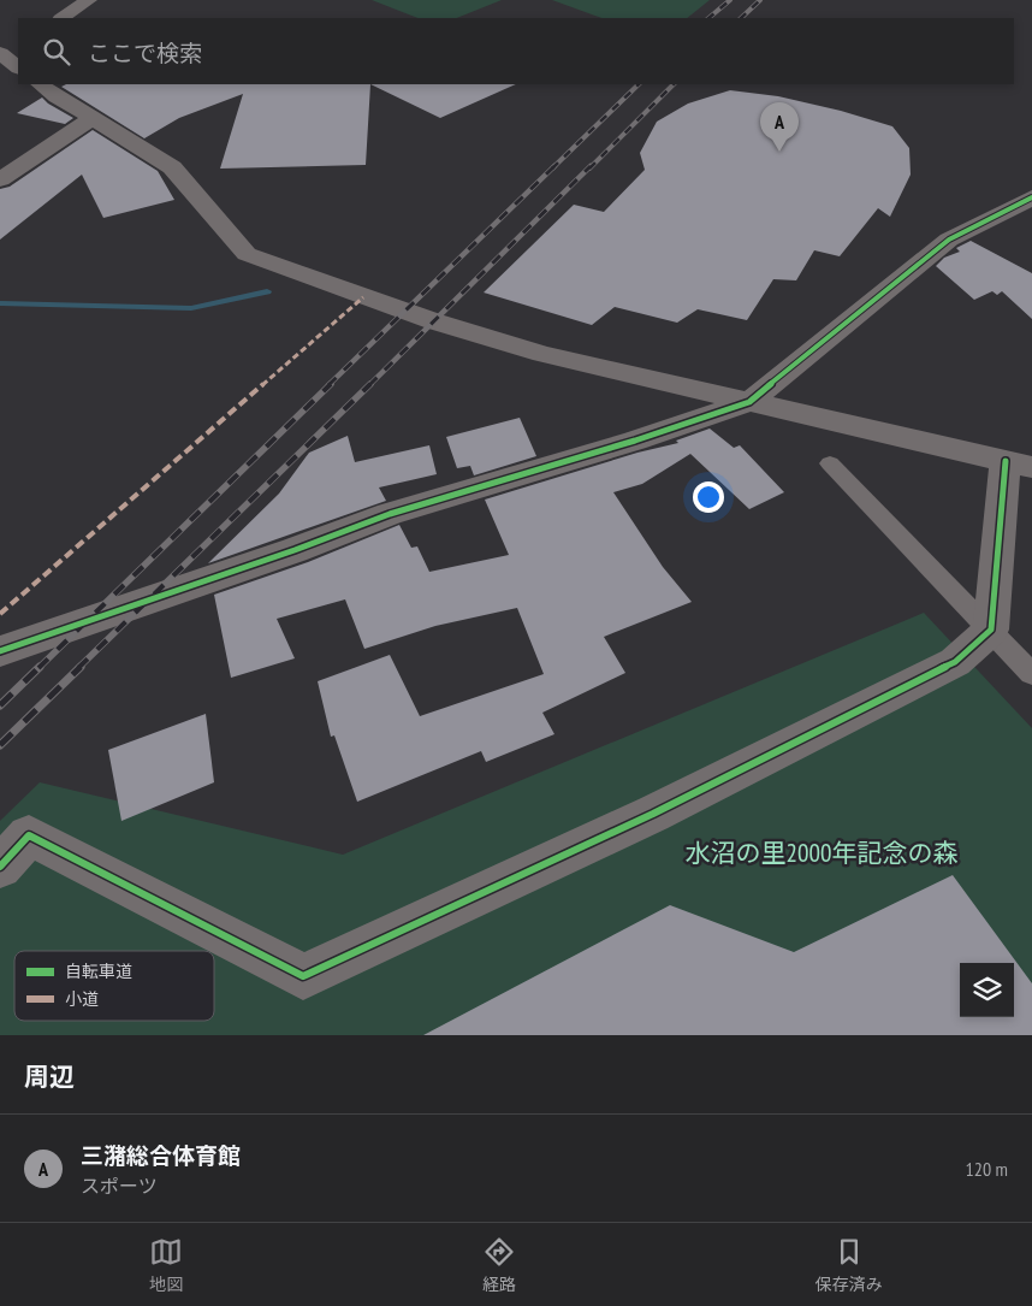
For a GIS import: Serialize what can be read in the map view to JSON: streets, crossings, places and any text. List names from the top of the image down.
{
  "parks": ["水沼の里2000年記念の森"],
  "legend": ["自転車道", "小道"],
  "page": {
    "search": "ここで検索",
    "pins": "A",
    "heading": "周辺",
    "list": [
      {
        "mark": "A",
        "name": "三潴総合体育館",
        "note": "スポーツ",
        "value": "120 m"
      }
    ],
    "nav": ["地図", "経路", "保存済み"]
  }
}
